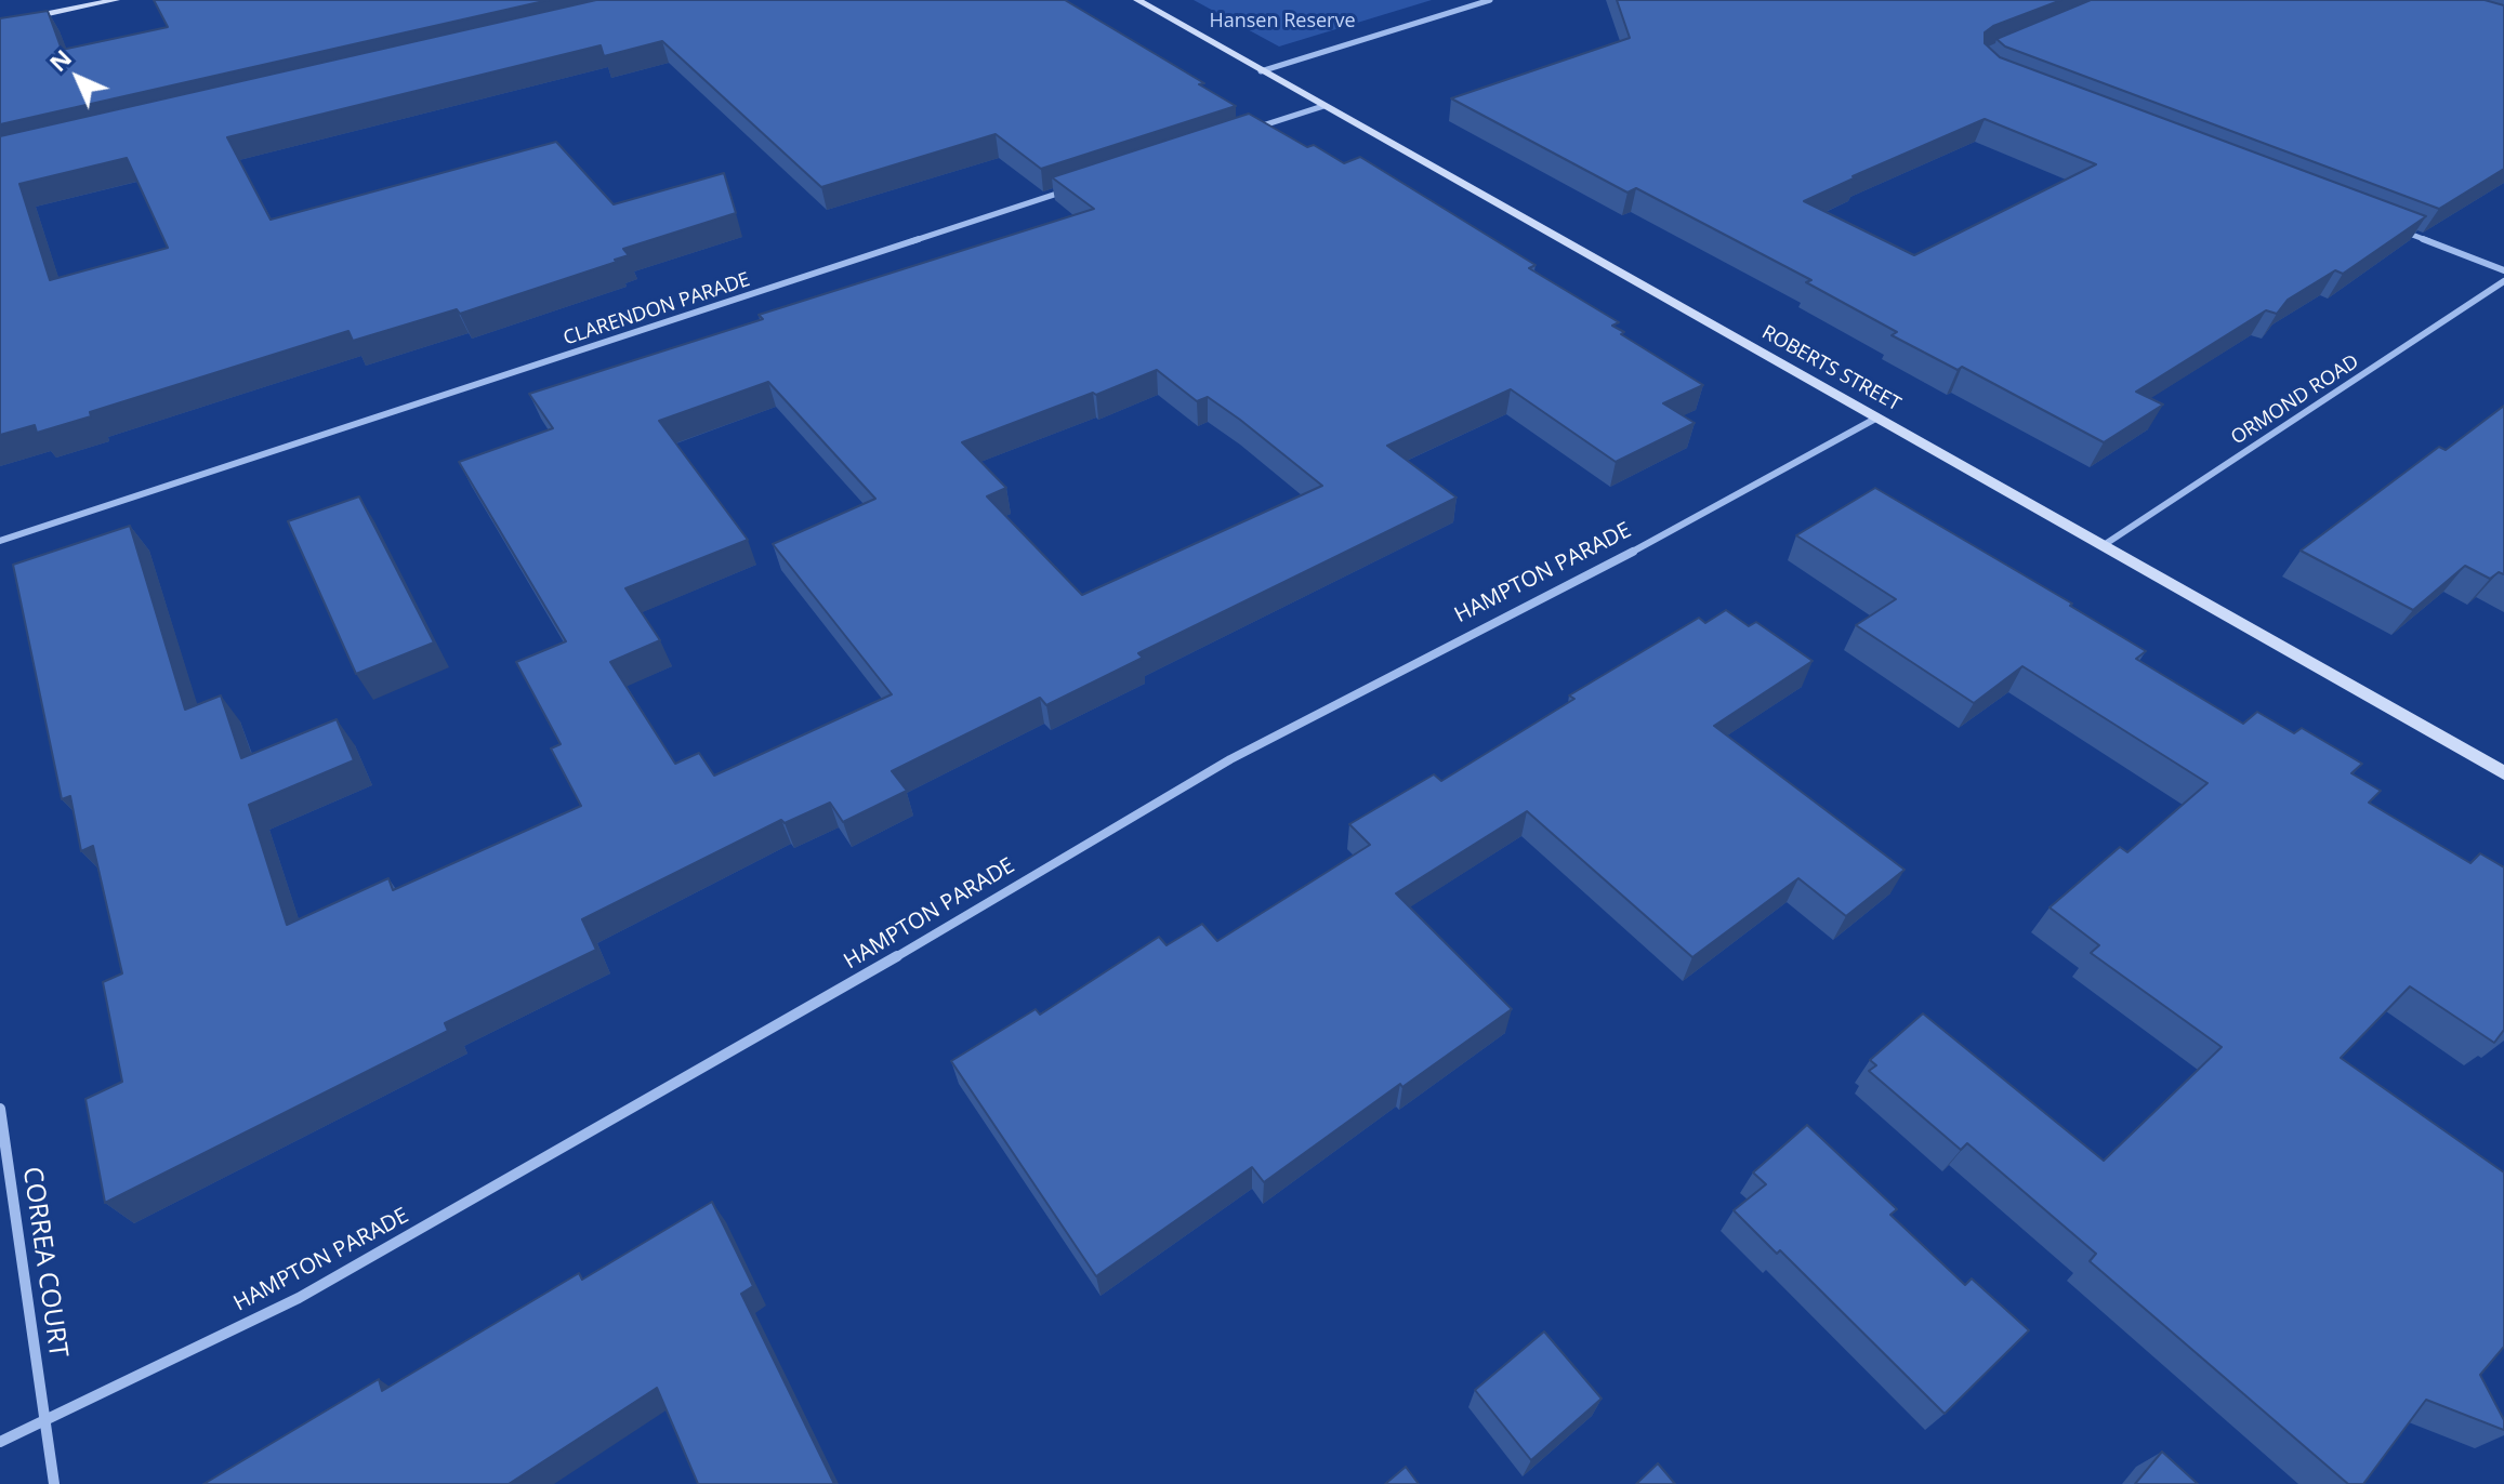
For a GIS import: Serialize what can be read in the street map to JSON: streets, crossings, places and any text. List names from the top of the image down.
{
  "streets": {
    "street": [
      "CLARENDON PARADE",
      "ROBERTS STREET",
      "ORMOND ROAD",
      "HAMPTON PARADE",
      "CORREA COURT"
    ]
  },
  "crossings": [
    ["ROBERTS STREET", "ORMOND ROAD"],
    ["ROBERTS STREET", "HAMPTON PARADE"],
    ["HAMPTON PARADE", "CORREA COURT"]
  ],
  "parks": ["Hansen Reserve"],
  "north": "top left"
}
